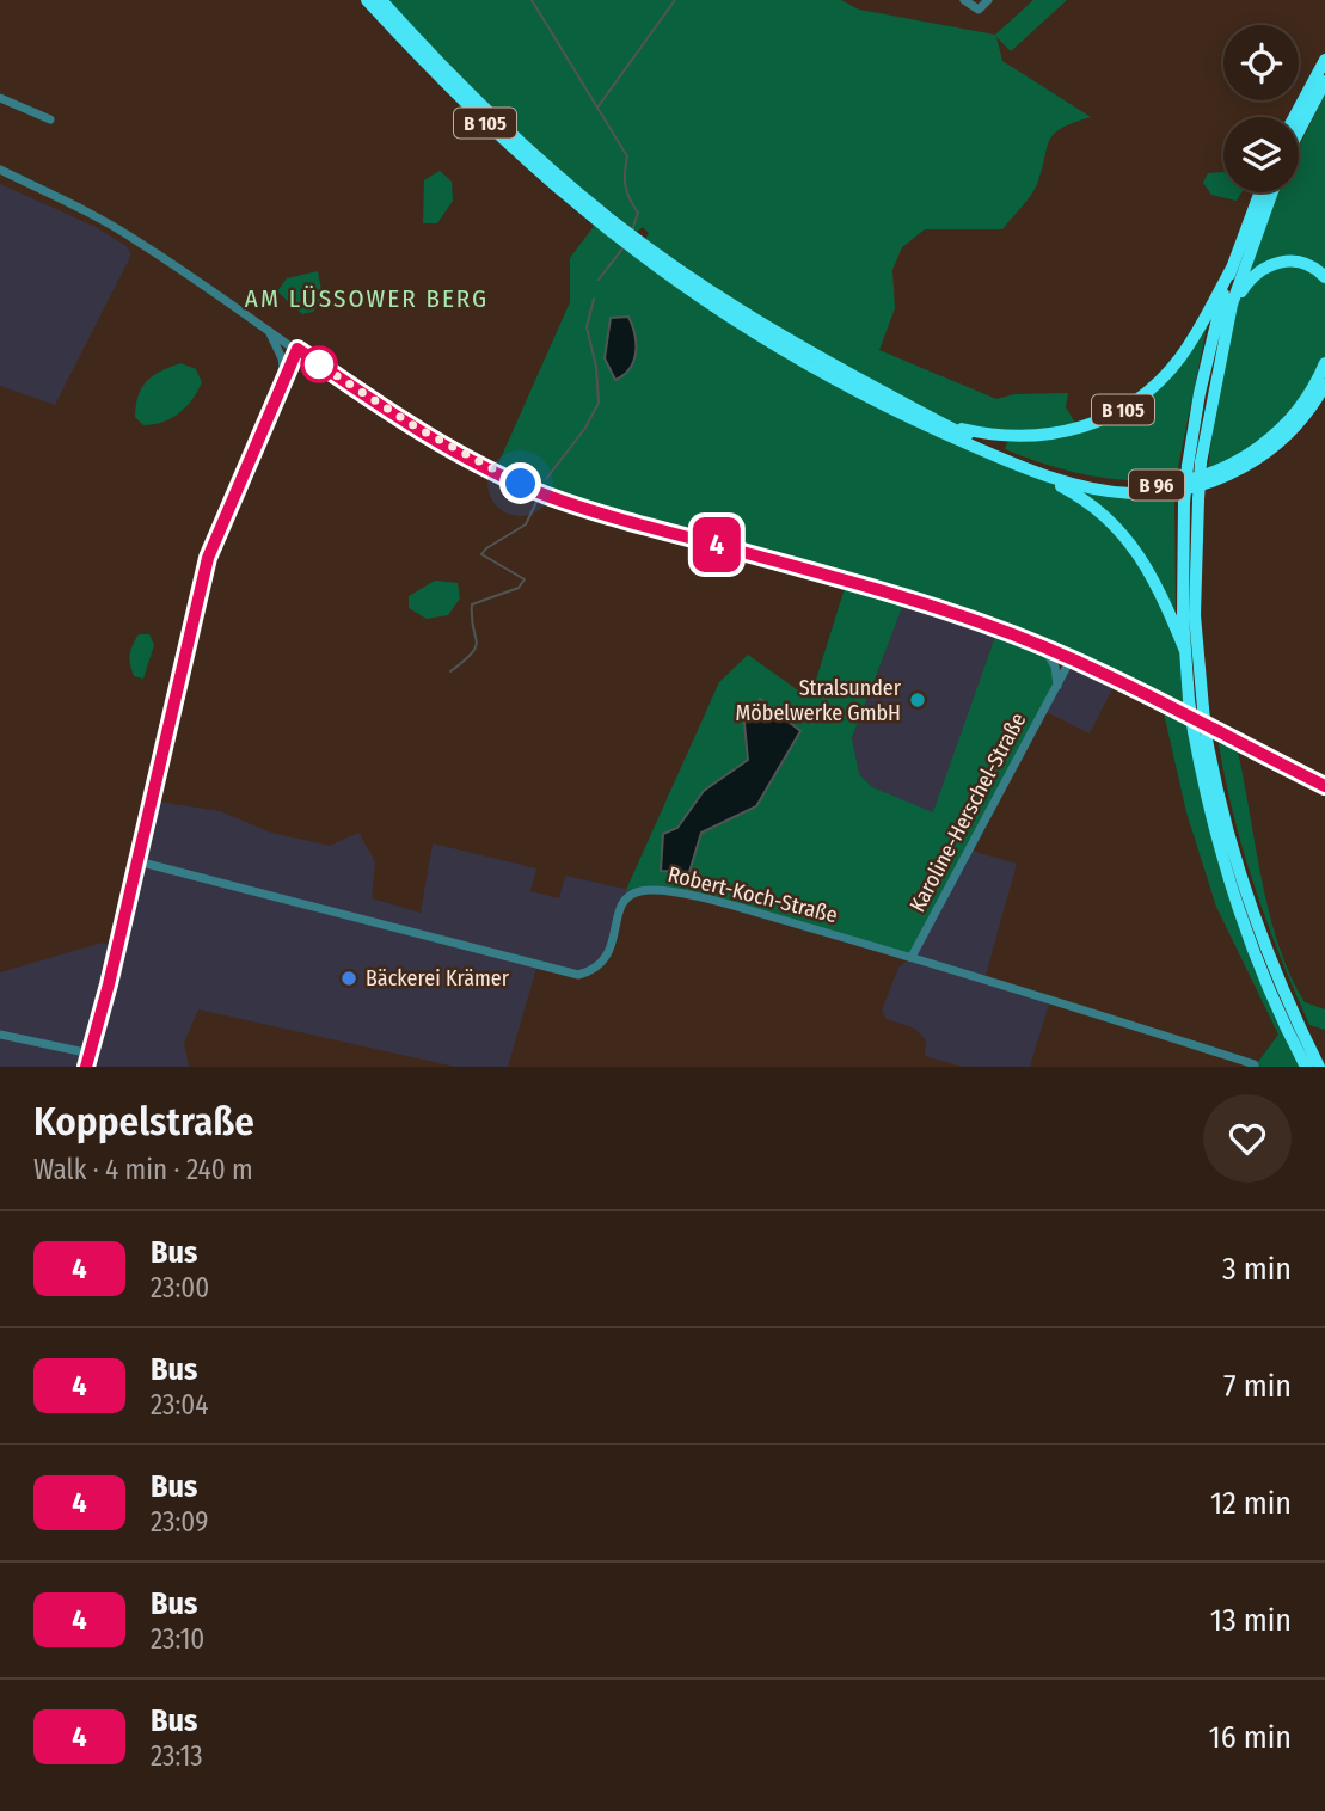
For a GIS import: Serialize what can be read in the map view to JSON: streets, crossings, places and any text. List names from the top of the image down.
{
  "streets": {
    "highway": ["B 105", "B 96"],
    "street": ["Karoline-Herschel-Straße", "Robert-Koch-Straße"]
  },
  "crossings": [
    ["B 105", "B 96"],
    ["Karoline-Herschel-Straße", "Robert-Koch-Straße"]
  ],
  "districts": ["AM LÜSSOWER BERG"],
  "places": ["Stralsunder Möbelwerke GmbH", "Bäckerei Krämer"],
  "lines": ["bus line 4"],
  "page": {
    "on_map": "4",
    "heading": ["Koppelstraße", "Walk · 4 min · 240 m"],
    "list": [
      {
        "mark": "4",
        "name": "Bus",
        "note": "23:00",
        "value": "3 min"
      },
      {
        "mark": "4",
        "name": "Bus",
        "note": "23:04",
        "value": "7 min"
      },
      {
        "mark": "4",
        "name": "Bus",
        "note": "23:09",
        "value": "12 min"
      },
      {
        "mark": "4",
        "name": "Bus",
        "note": "23:10",
        "value": "13 min"
      },
      {
        "mark": "4",
        "name": "Bus",
        "note": "23:13",
        "value": "16 min"
      }
    ]
  }
}
